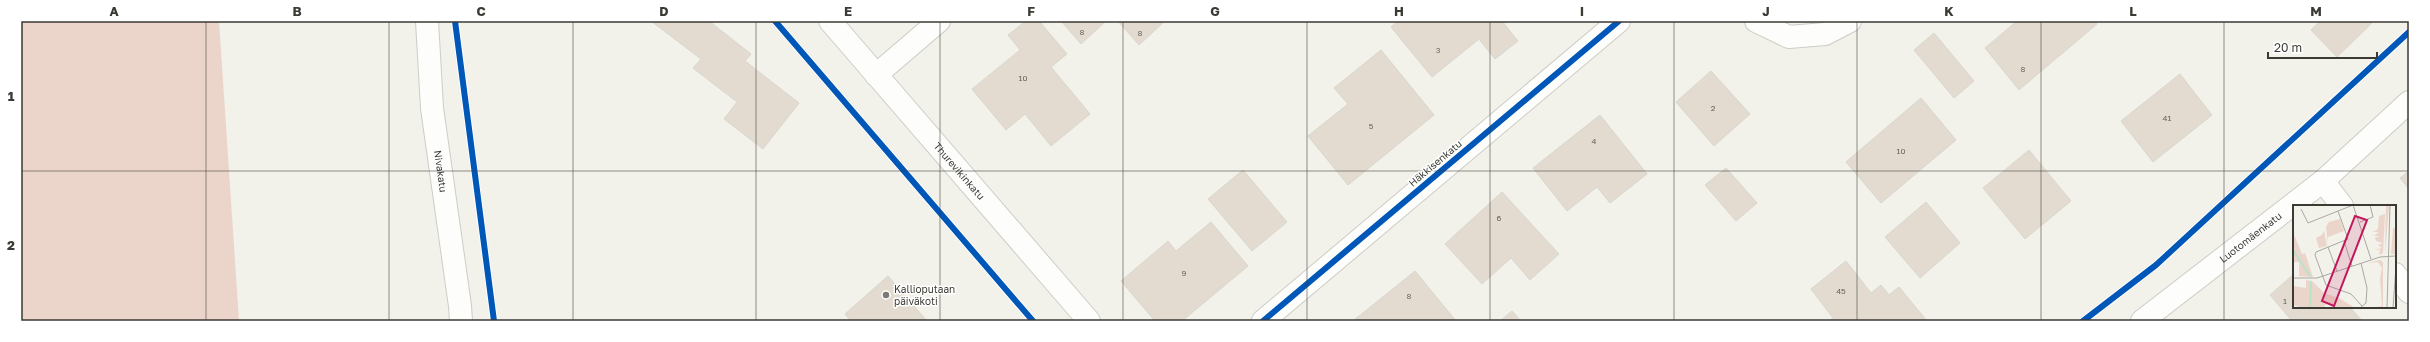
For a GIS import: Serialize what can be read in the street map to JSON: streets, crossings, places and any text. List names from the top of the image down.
{
  "streets": {
    "street": [
      "Häkkisenkatu",
      "Nivakatu",
      "Thurevikinkatu",
      "Luotomäenkatu"
    ]
  },
  "places": ["Kallioputaan päiväkoti"],
  "house_numbers": [
    "8",
    "8",
    "3",
    "8",
    "10",
    "2",
    "41",
    "5",
    "4",
    "10",
    "6",
    "9",
    "45",
    "8",
    "1"
  ],
  "scale_bar": "20 m",
  "grid": {
    "columns": [
      "A",
      "B",
      "C",
      "D",
      "E",
      "F",
      "G",
      "H",
      "I",
      "J",
      "K",
      "L",
      "M"
    ],
    "rows": ["1", "2"]
  }
}
